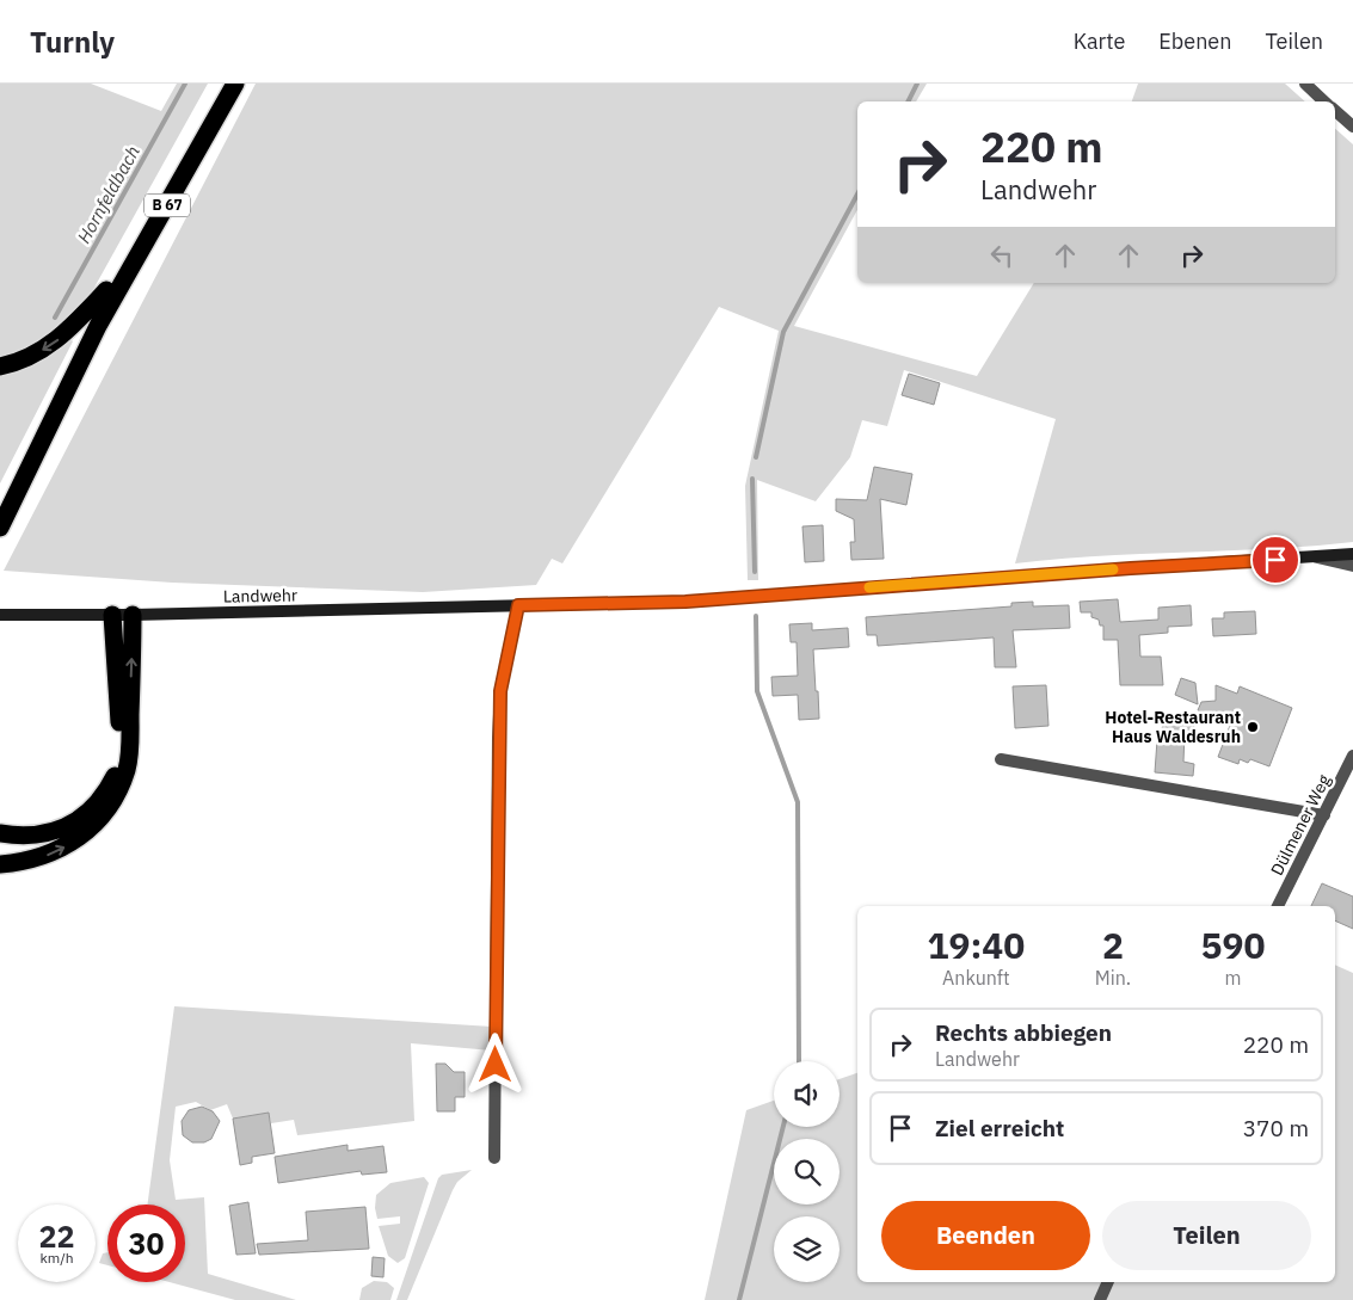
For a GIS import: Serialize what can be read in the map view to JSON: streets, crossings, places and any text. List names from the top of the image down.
{
  "streets": {
    "highway": ["B 67"],
    "main road": ["Landwehr"],
    "street": ["Dülmener Weg"]
  },
  "water": ["Hornfeldbach"],
  "places": ["Hotel-Restaurant Haus Waldesruh"],
  "page": {
    "header": "Turnly",
    "nav": ["Karte", "Ebenen", "Teilen"],
    "turn": ["220 m", "Landwehr"],
    "eta": [
      "19:40",
      "Ankunft",
      "2",
      "Min.",
      "590",
      "m"
    ],
    "list": [
      {
        "name": "Rechts abbiegen",
        "note": "Landwehr",
        "value": "220 m"
      },
      {
        "name": "Ziel erreicht",
        "value": "370 m"
      }
    ],
    "buttons": ["Beenden", "Teilen"],
    "speed": "22 km/h",
    "limit": "30"
  }
}
